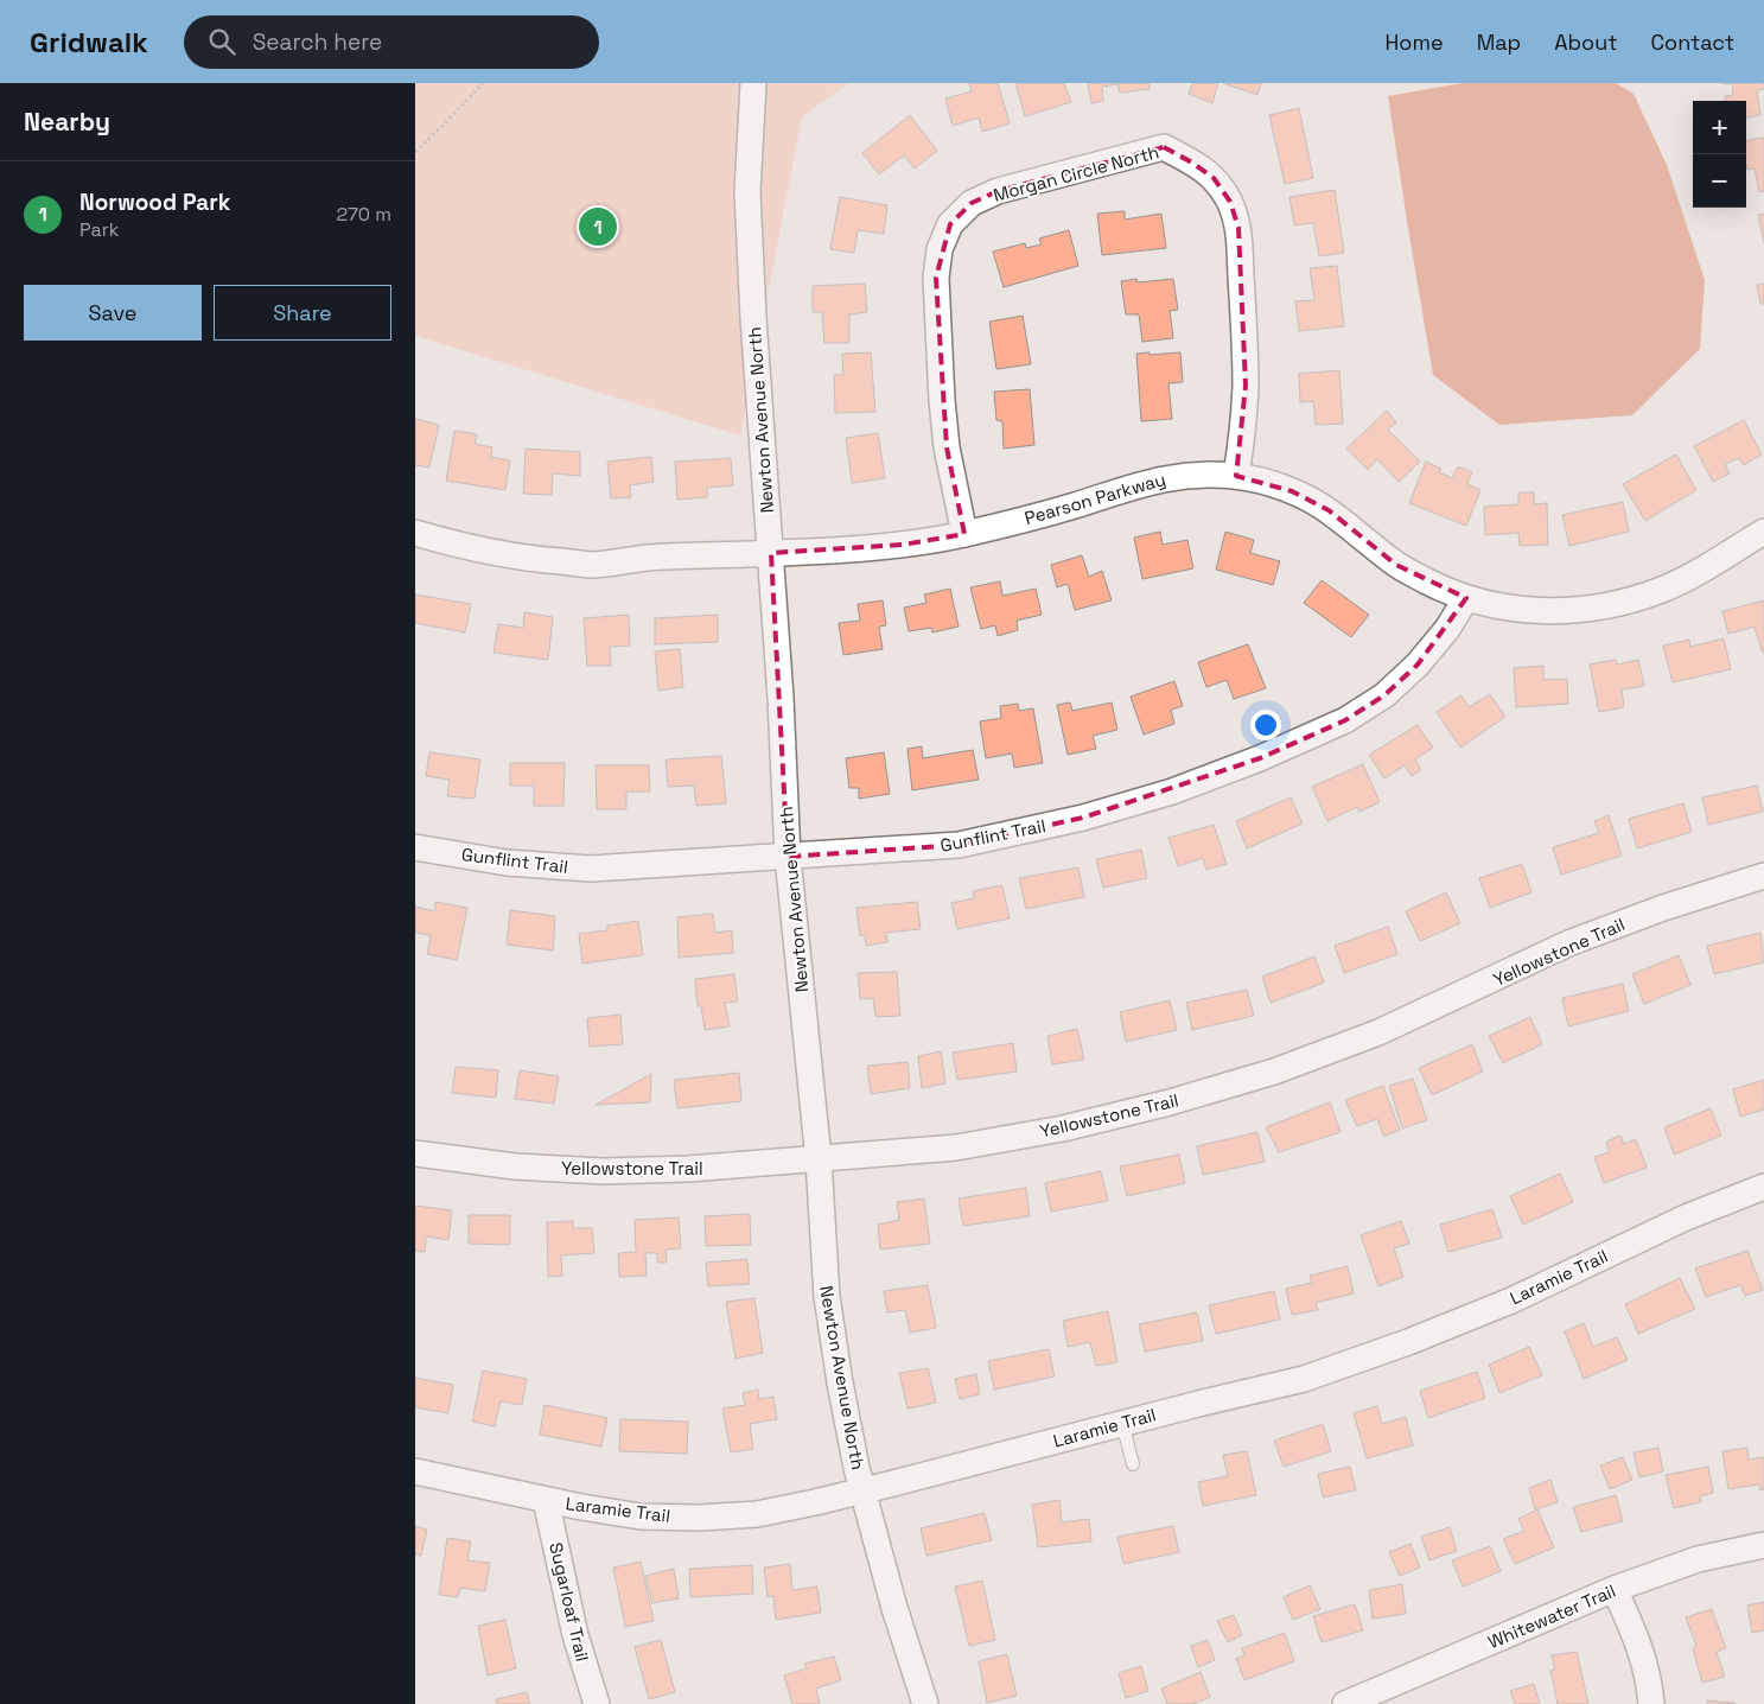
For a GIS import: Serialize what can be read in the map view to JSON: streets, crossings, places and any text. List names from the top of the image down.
{
  "streets": {
    "street": [
      "Morgan Circle North",
      "Newton Avenue North",
      "Pearson Parkway",
      "Gunflint Trail",
      "Yellowstone Trail",
      "Laramie Trail",
      "Sugarloaf Trail",
      "Whitewater Trail"
    ]
  },
  "crossings": [
    ["Morgan Circle North", "Pearson Parkway"],
    ["Newton Avenue North", "Pearson Parkway"],
    ["Newton Avenue North", "Gunflint Trail"],
    ["Newton Avenue North", "Yellowstone Trail"],
    ["Newton Avenue North", "Laramie Trail"],
    ["Pearson Parkway", "Gunflint Trail"],
    ["Laramie Trail", "Sugarloaf Trail"]
  ],
  "page": {
    "header": "Gridwalk",
    "search": "Search here",
    "nav": [
      "Home",
      "Map",
      "About",
      "Contact"
    ],
    "heading": "Nearby",
    "map_buttons": ["+", "−"],
    "list": [
      {
        "mark": "1",
        "name": "Norwood Park",
        "note": "Park",
        "value": "270 m"
      }
    ],
    "pins": "1",
    "buttons": ["Save", "Share"]
  }
}
